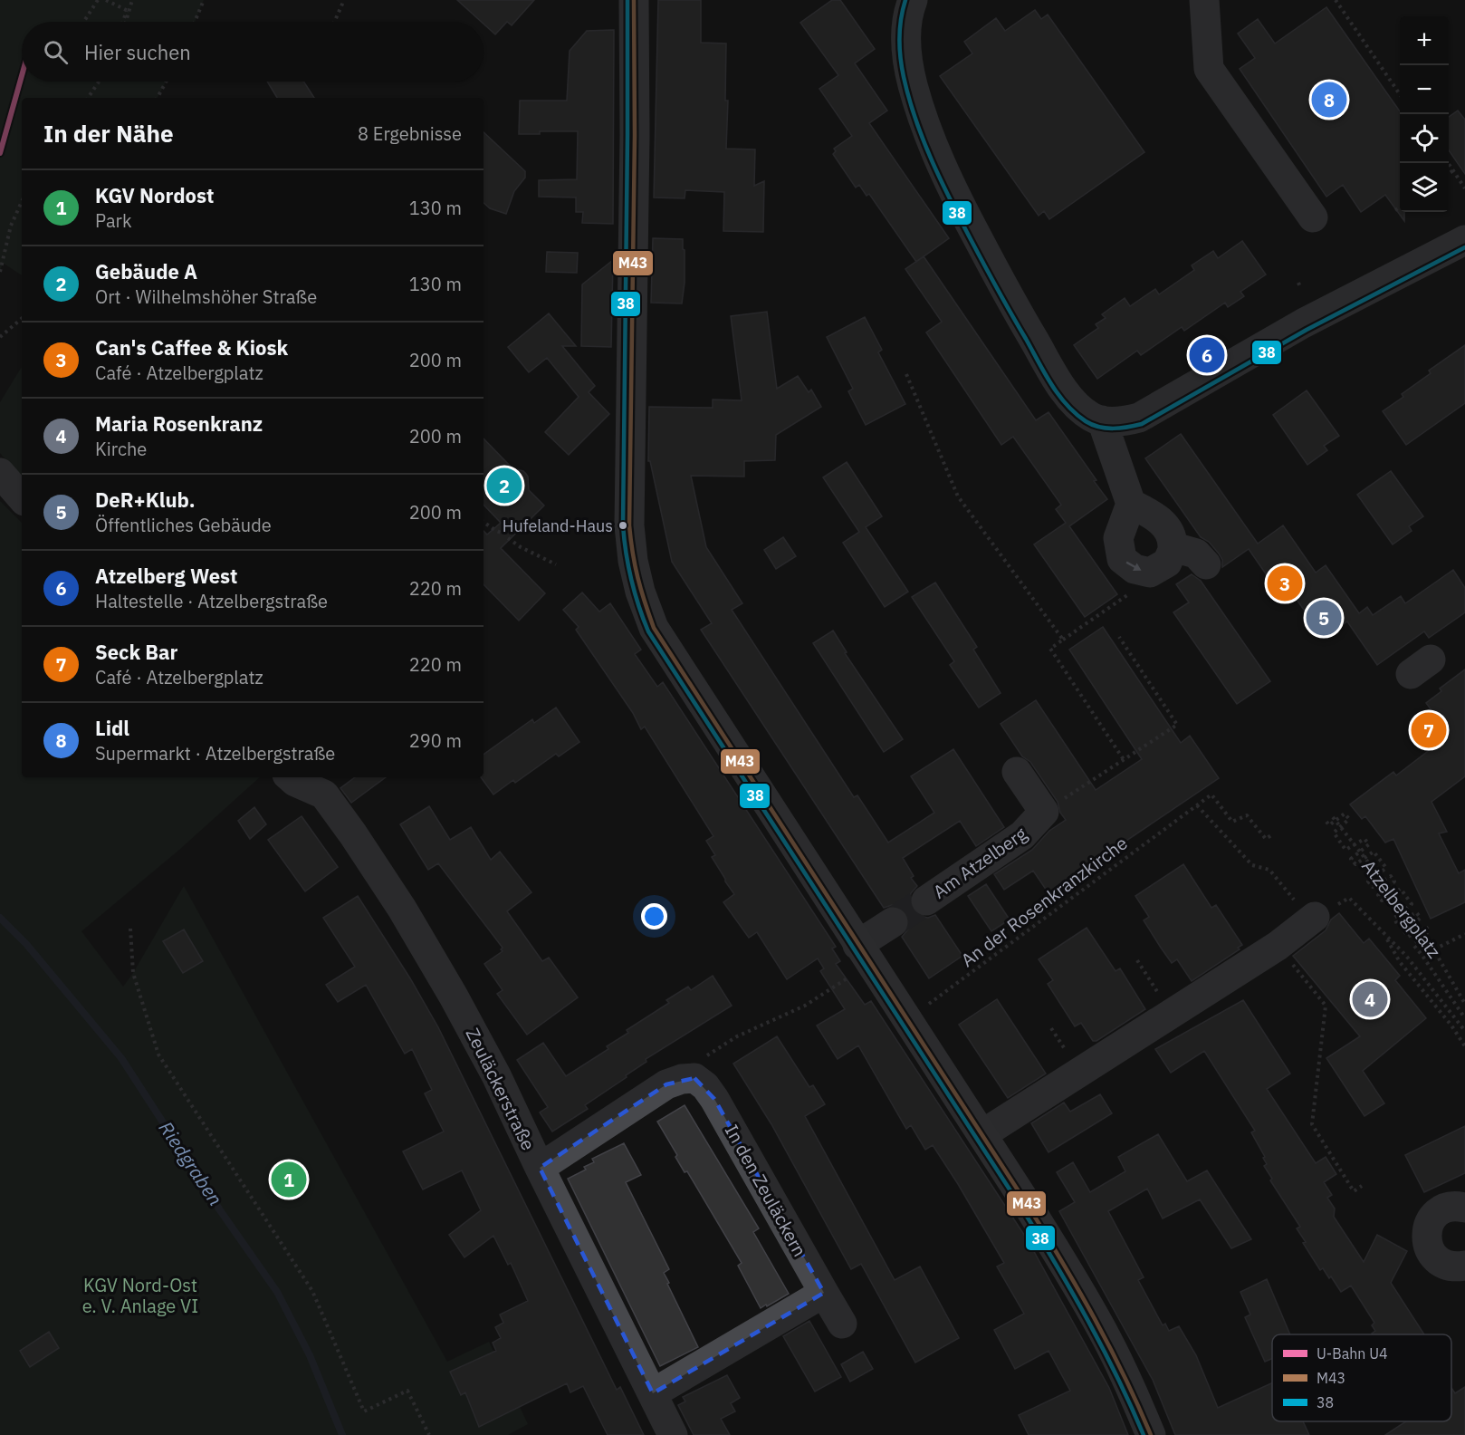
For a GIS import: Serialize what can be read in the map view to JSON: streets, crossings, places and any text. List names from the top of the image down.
{
  "streets": {
    "street": ["Am Atzelberg", "Zeuläckerstraße", "In den Zeuläckern"],
    "path": ["An der Rosenkranzkirche", "Atzelbergplatz"]
  },
  "water": ["Riedgraben"],
  "parks": ["KGV Nord-Ost e. V. Anlage VI"],
  "places": ["Hufeland-Haus"],
  "lines": ["transit line M43", "transit line 38", "metro line U4"],
  "legend": ["U-Bahn U4", "M43", "38"],
  "page": {
    "map_buttons": ["+", "−"],
    "search": "Hier suchen",
    "pins": [
      "8",
      "6",
      "2",
      "3",
      "5",
      "7",
      "4",
      "1"
    ],
    "heading": ["In der Nähe", "8 Ergebnisse"],
    "list": [
      {
        "mark": "1",
        "name": "KGV Nordost",
        "note": "Park",
        "value": "130 m"
      },
      {
        "mark": "2",
        "name": "Gebäude A",
        "note": "Ort · Wilhelmshöher Straße",
        "value": "130 m"
      },
      {
        "mark": "3",
        "name": "Can's Caffee & Kiosk",
        "note": "Café · Atzelbergplatz",
        "value": "200 m"
      },
      {
        "mark": "4",
        "name": "Maria Rosenkranz",
        "note": "Kirche",
        "value": "200 m"
      },
      {
        "mark": "5",
        "name": "DeR+Klub.",
        "note": "Öffentliches Gebäude",
        "value": "200 m"
      },
      {
        "mark": "6",
        "name": "Atzelberg West",
        "note": "Haltestelle · Atzelbergstraße",
        "value": "220 m"
      },
      {
        "mark": "7",
        "name": "Seck Bar",
        "note": "Café · Atzelbergplatz",
        "value": "220 m"
      },
      {
        "mark": "8",
        "name": "Lidl",
        "note": "Supermarkt · Atzelbergstraße",
        "value": "290 m"
      }
    ]
  }
}
